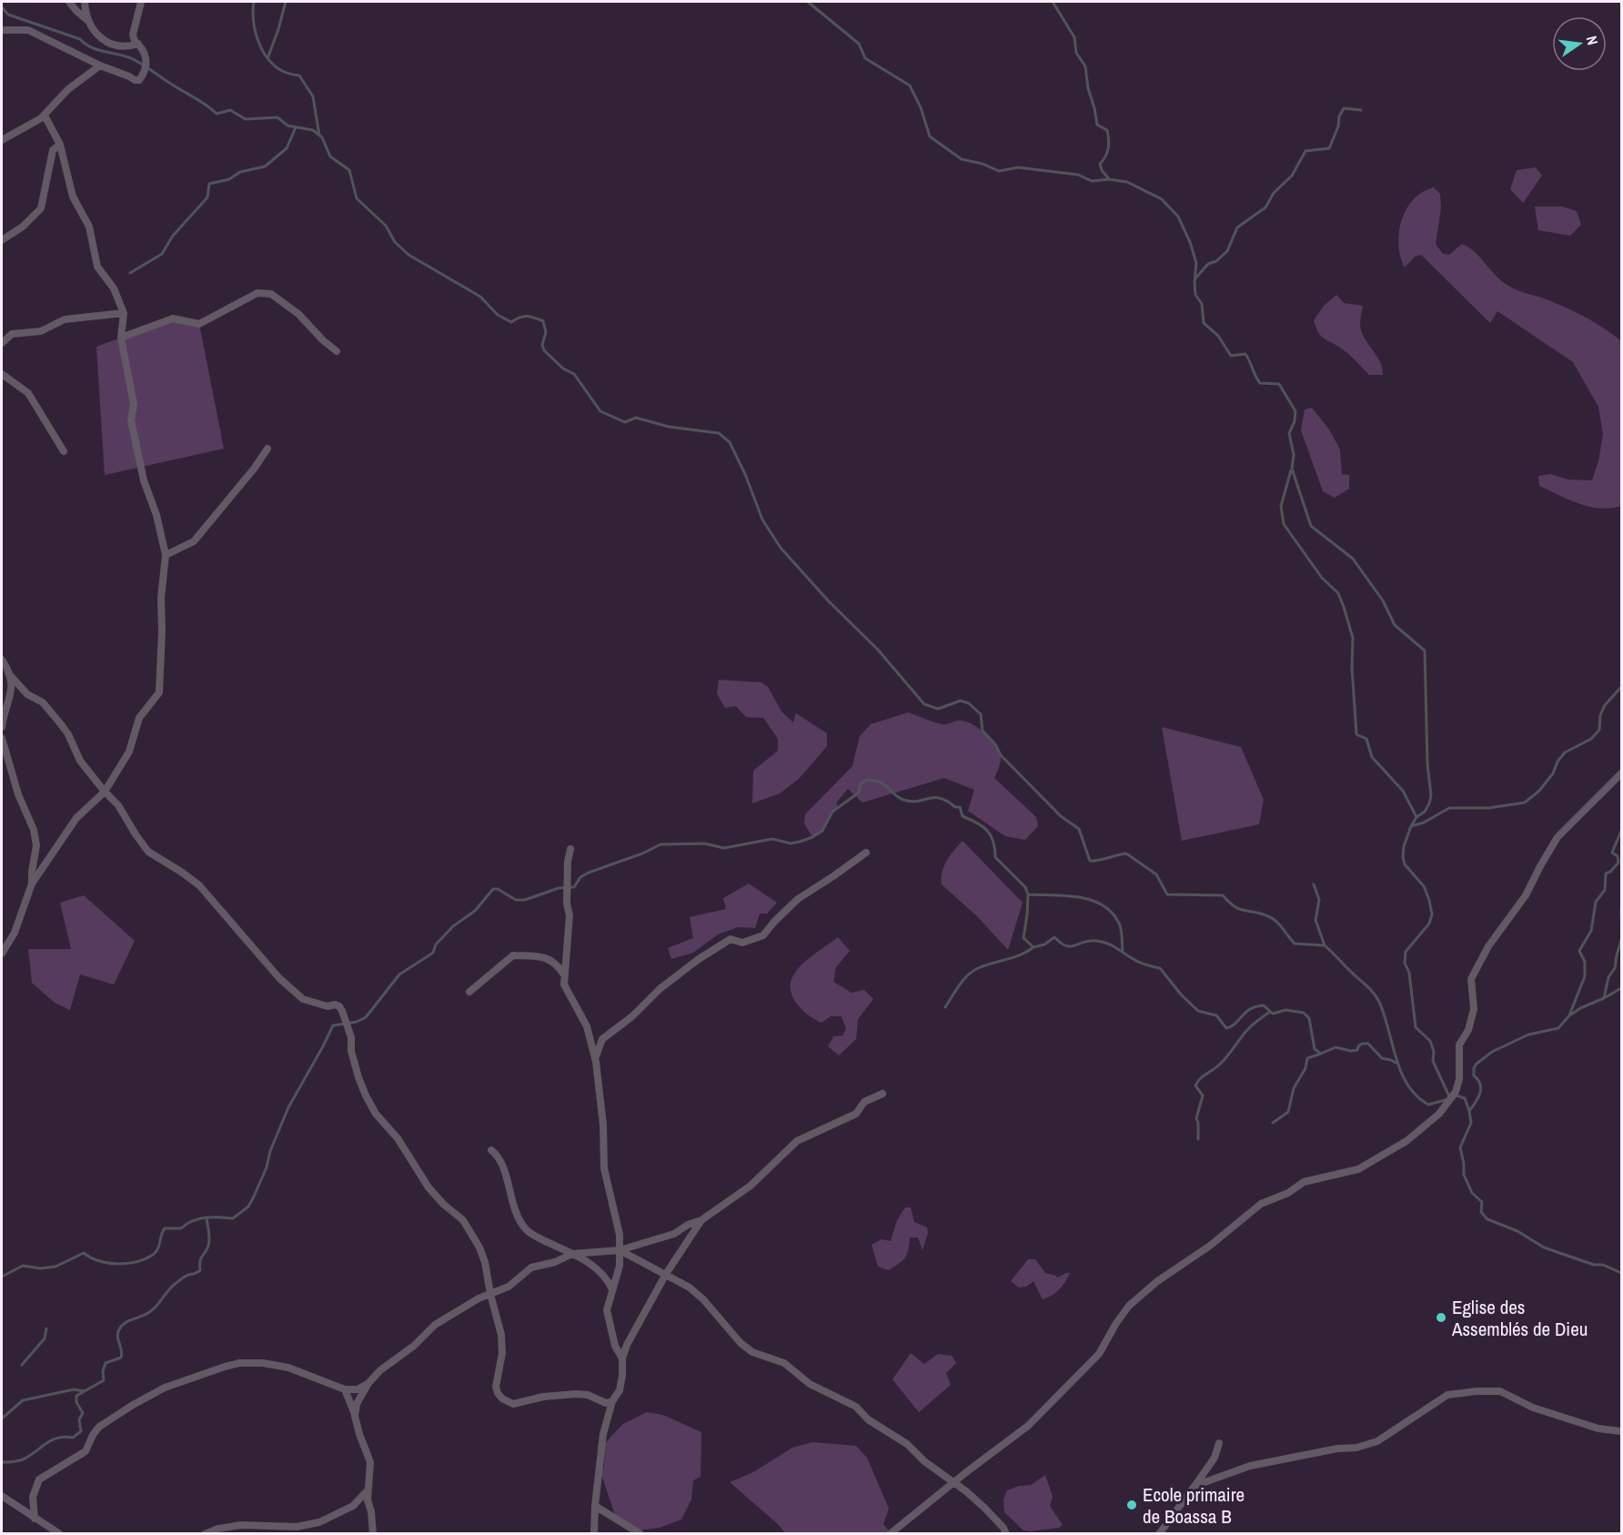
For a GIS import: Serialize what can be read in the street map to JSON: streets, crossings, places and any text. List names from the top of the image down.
{
  "places": ["Eglise des Assemblés de Dieu", "Ecole primaire de Boassa B"],
  "north": "right"
}
